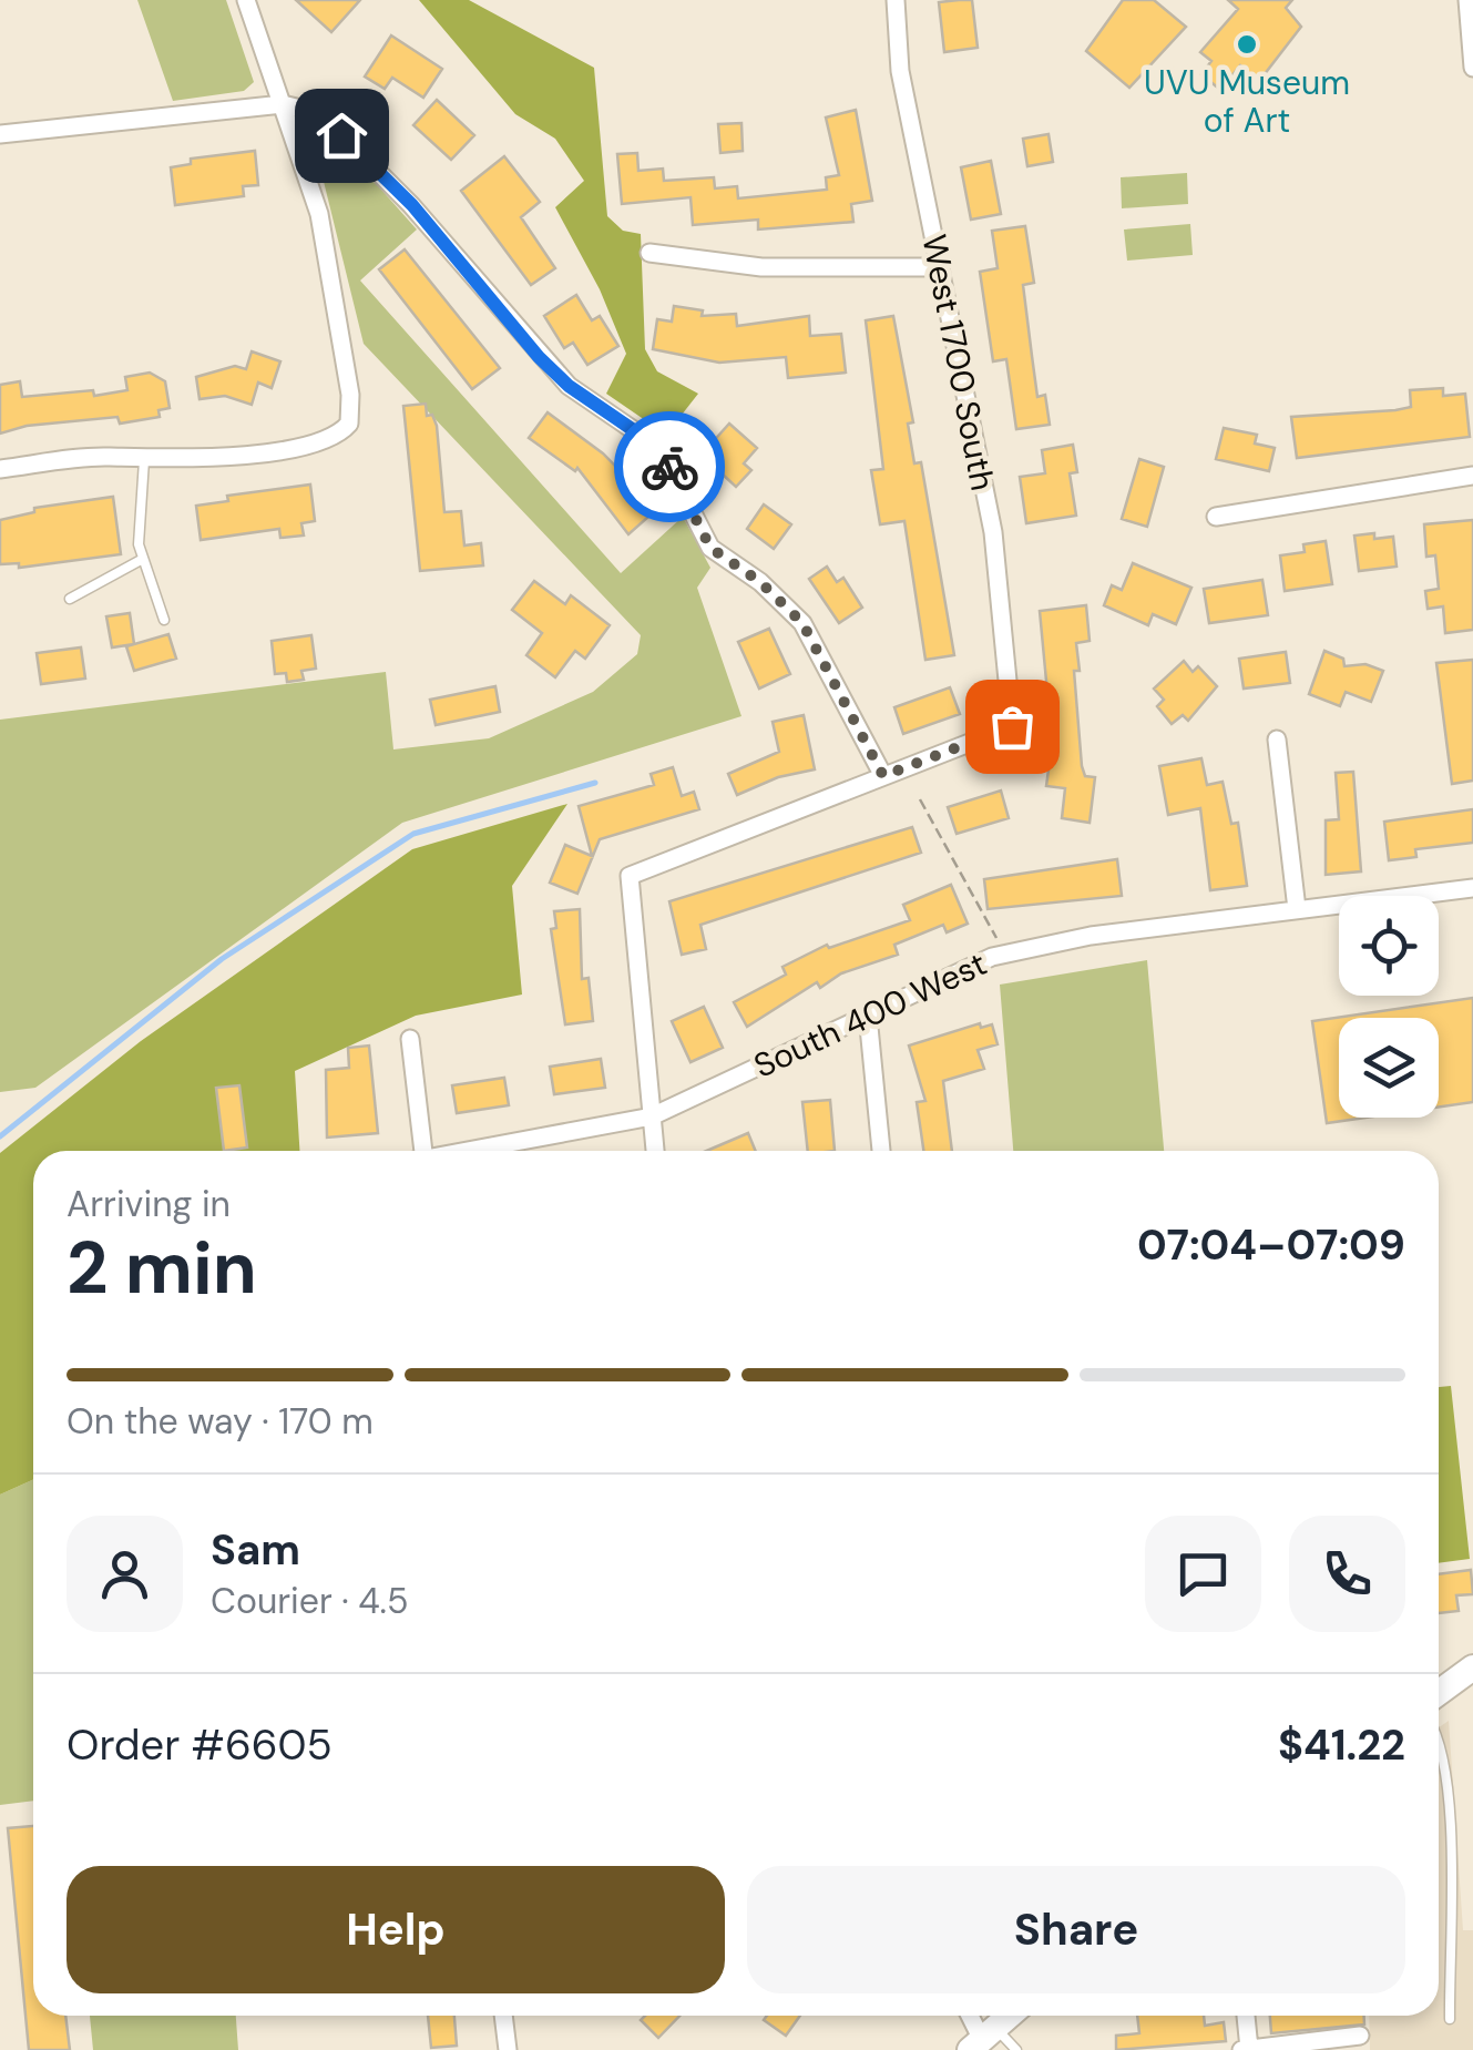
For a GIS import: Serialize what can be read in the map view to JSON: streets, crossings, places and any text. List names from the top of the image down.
{
  "streets": {
    "street": ["West 1700 South", "South 400 West"]
  },
  "places": ["UVU Museum of Art"],
  "page": {
    "heading": ["2 min", "Arriving in", "07:04–07:09"],
    "panel": [
      "Sam",
      "Courier · 4.5",
      "Order #6605",
      "$41.22"
    ],
    "bar": "On the way · 170 m",
    "buttons": ["Help", "Share"]
  }
}
